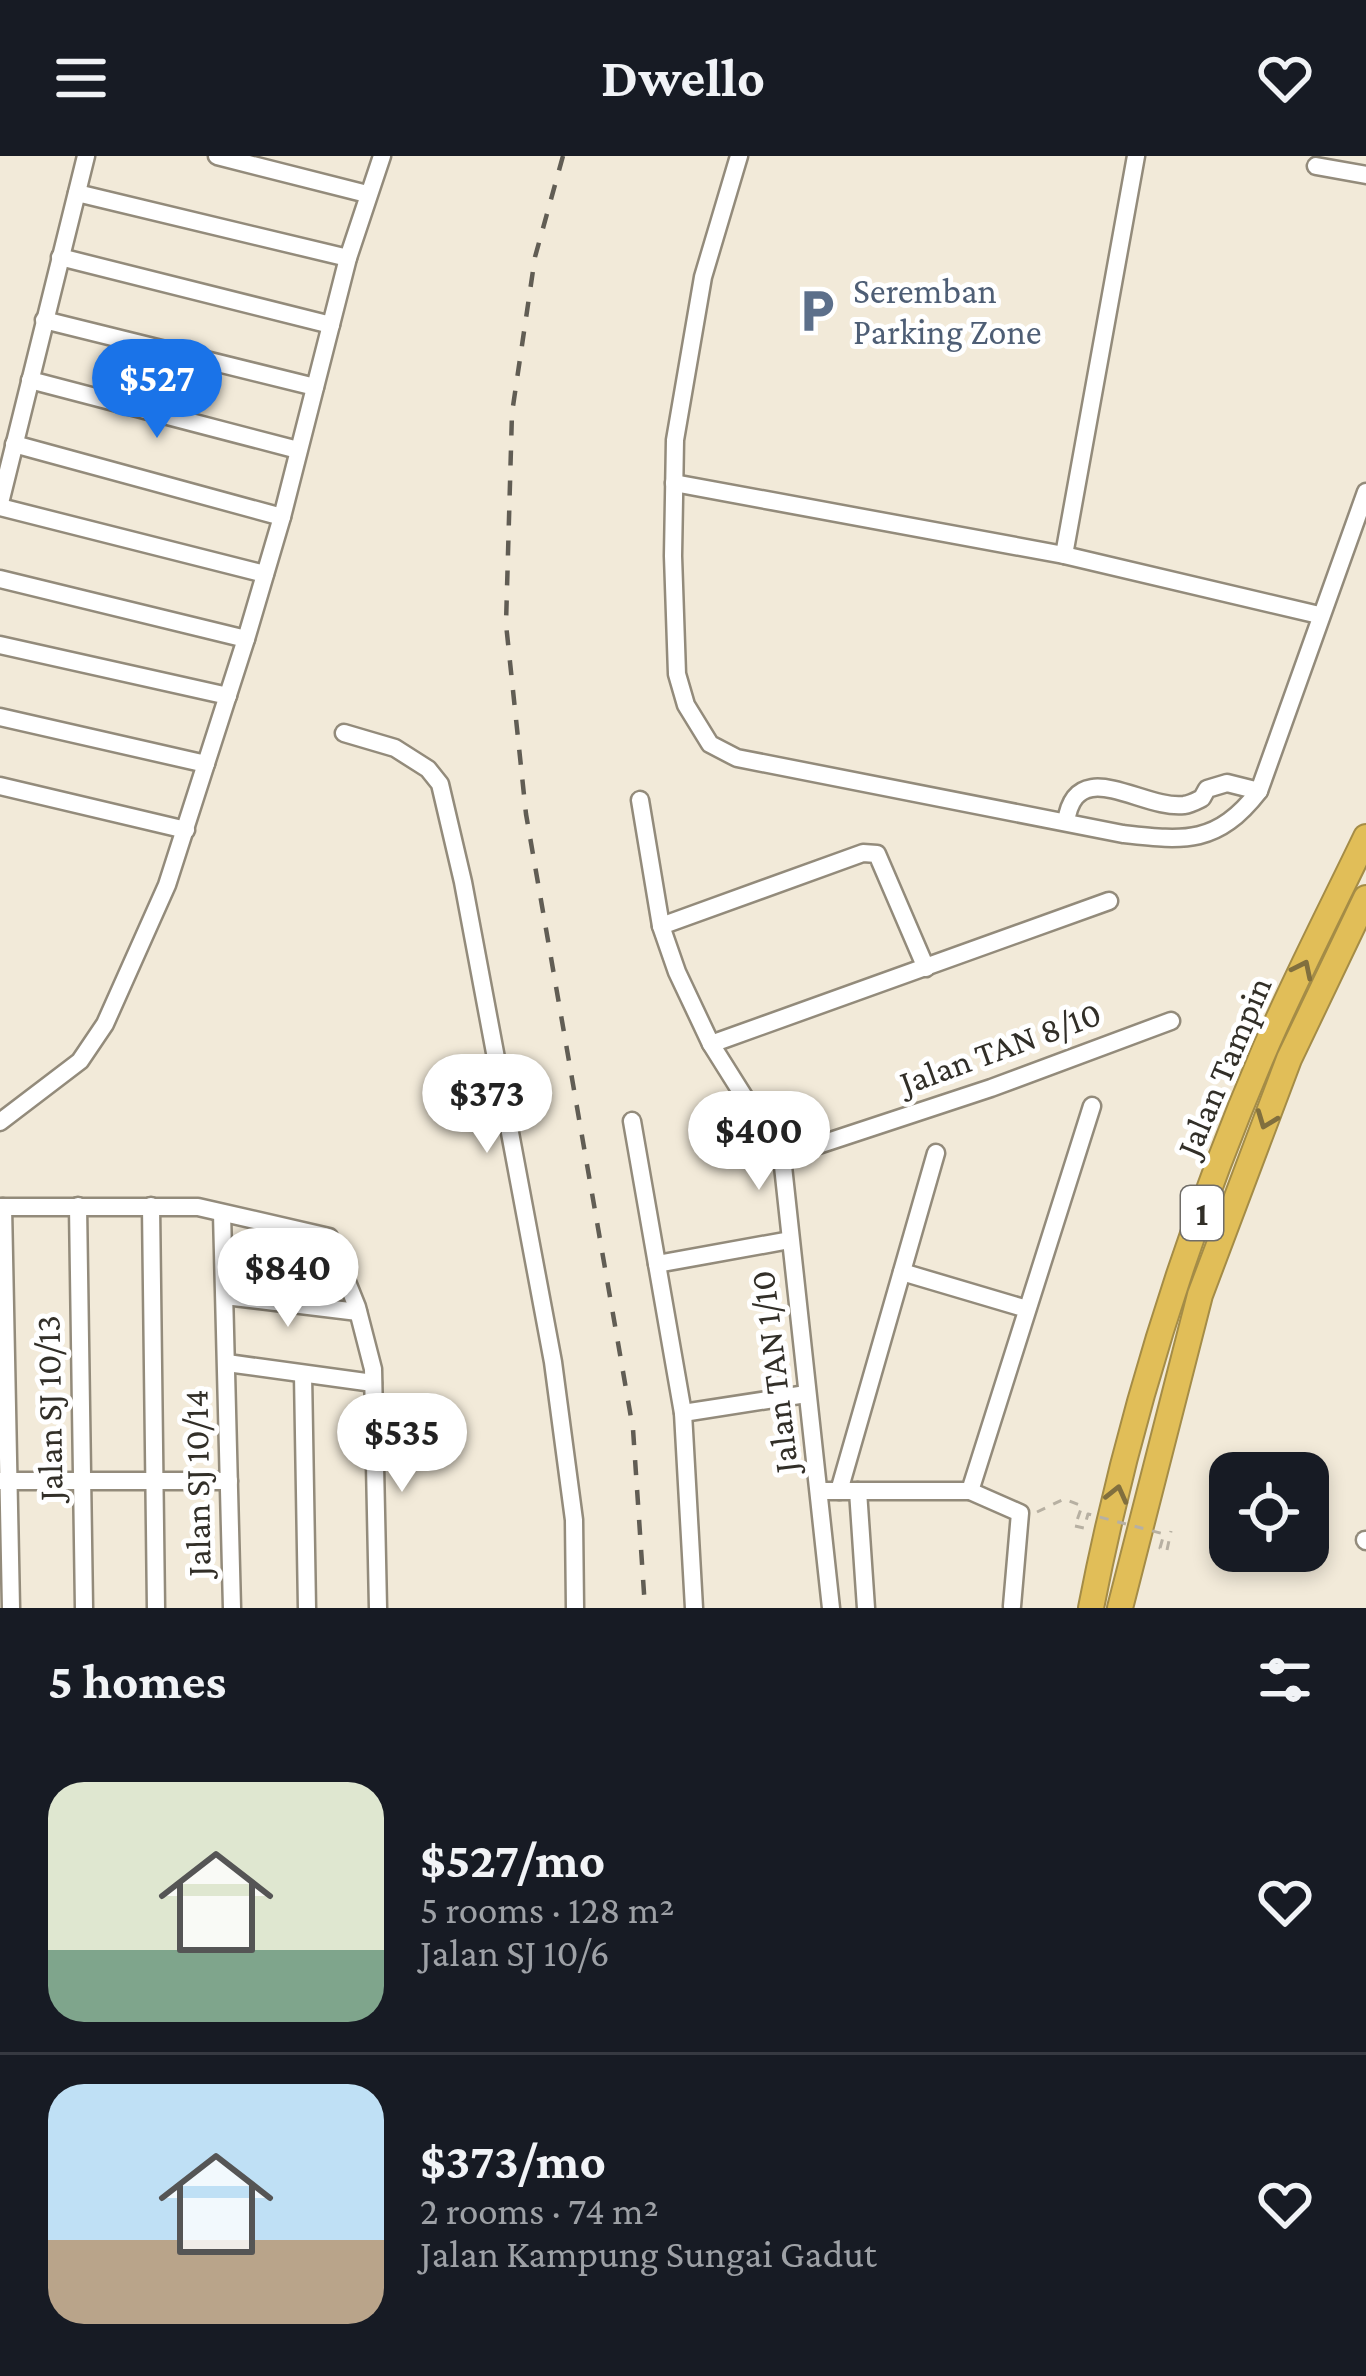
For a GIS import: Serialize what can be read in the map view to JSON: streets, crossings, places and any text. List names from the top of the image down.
{
  "streets": {
    "highway": ["Jalan Tampin", "1"],
    "street": [
      "Jalan TAN 8/10",
      "Jalan TAN 1/10",
      "Jalan SJ 10/13",
      "Jalan SJ 10/14"
    ]
  },
  "crossings": [
    ["Jalan TAN 8/10", "Jalan TAN 1/10"]
  ],
  "places": {
    "parking": ["Seremban Parking Zone"]
  },
  "page": {
    "header": "Dwello",
    "price": [
      "$527",
      "$373",
      "$400",
      "$840",
      "$535"
    ],
    "heading": "5 homes",
    "list": [
      {
        "name": "$527/mo",
        "note": "5 rooms · 128 m² · Jalan SJ 10/6"
      },
      {
        "name": "$373/mo",
        "note": "2 rooms · 74 m² · Jalan Kampung Sungai Gadut"
      }
    ]
  }
}
